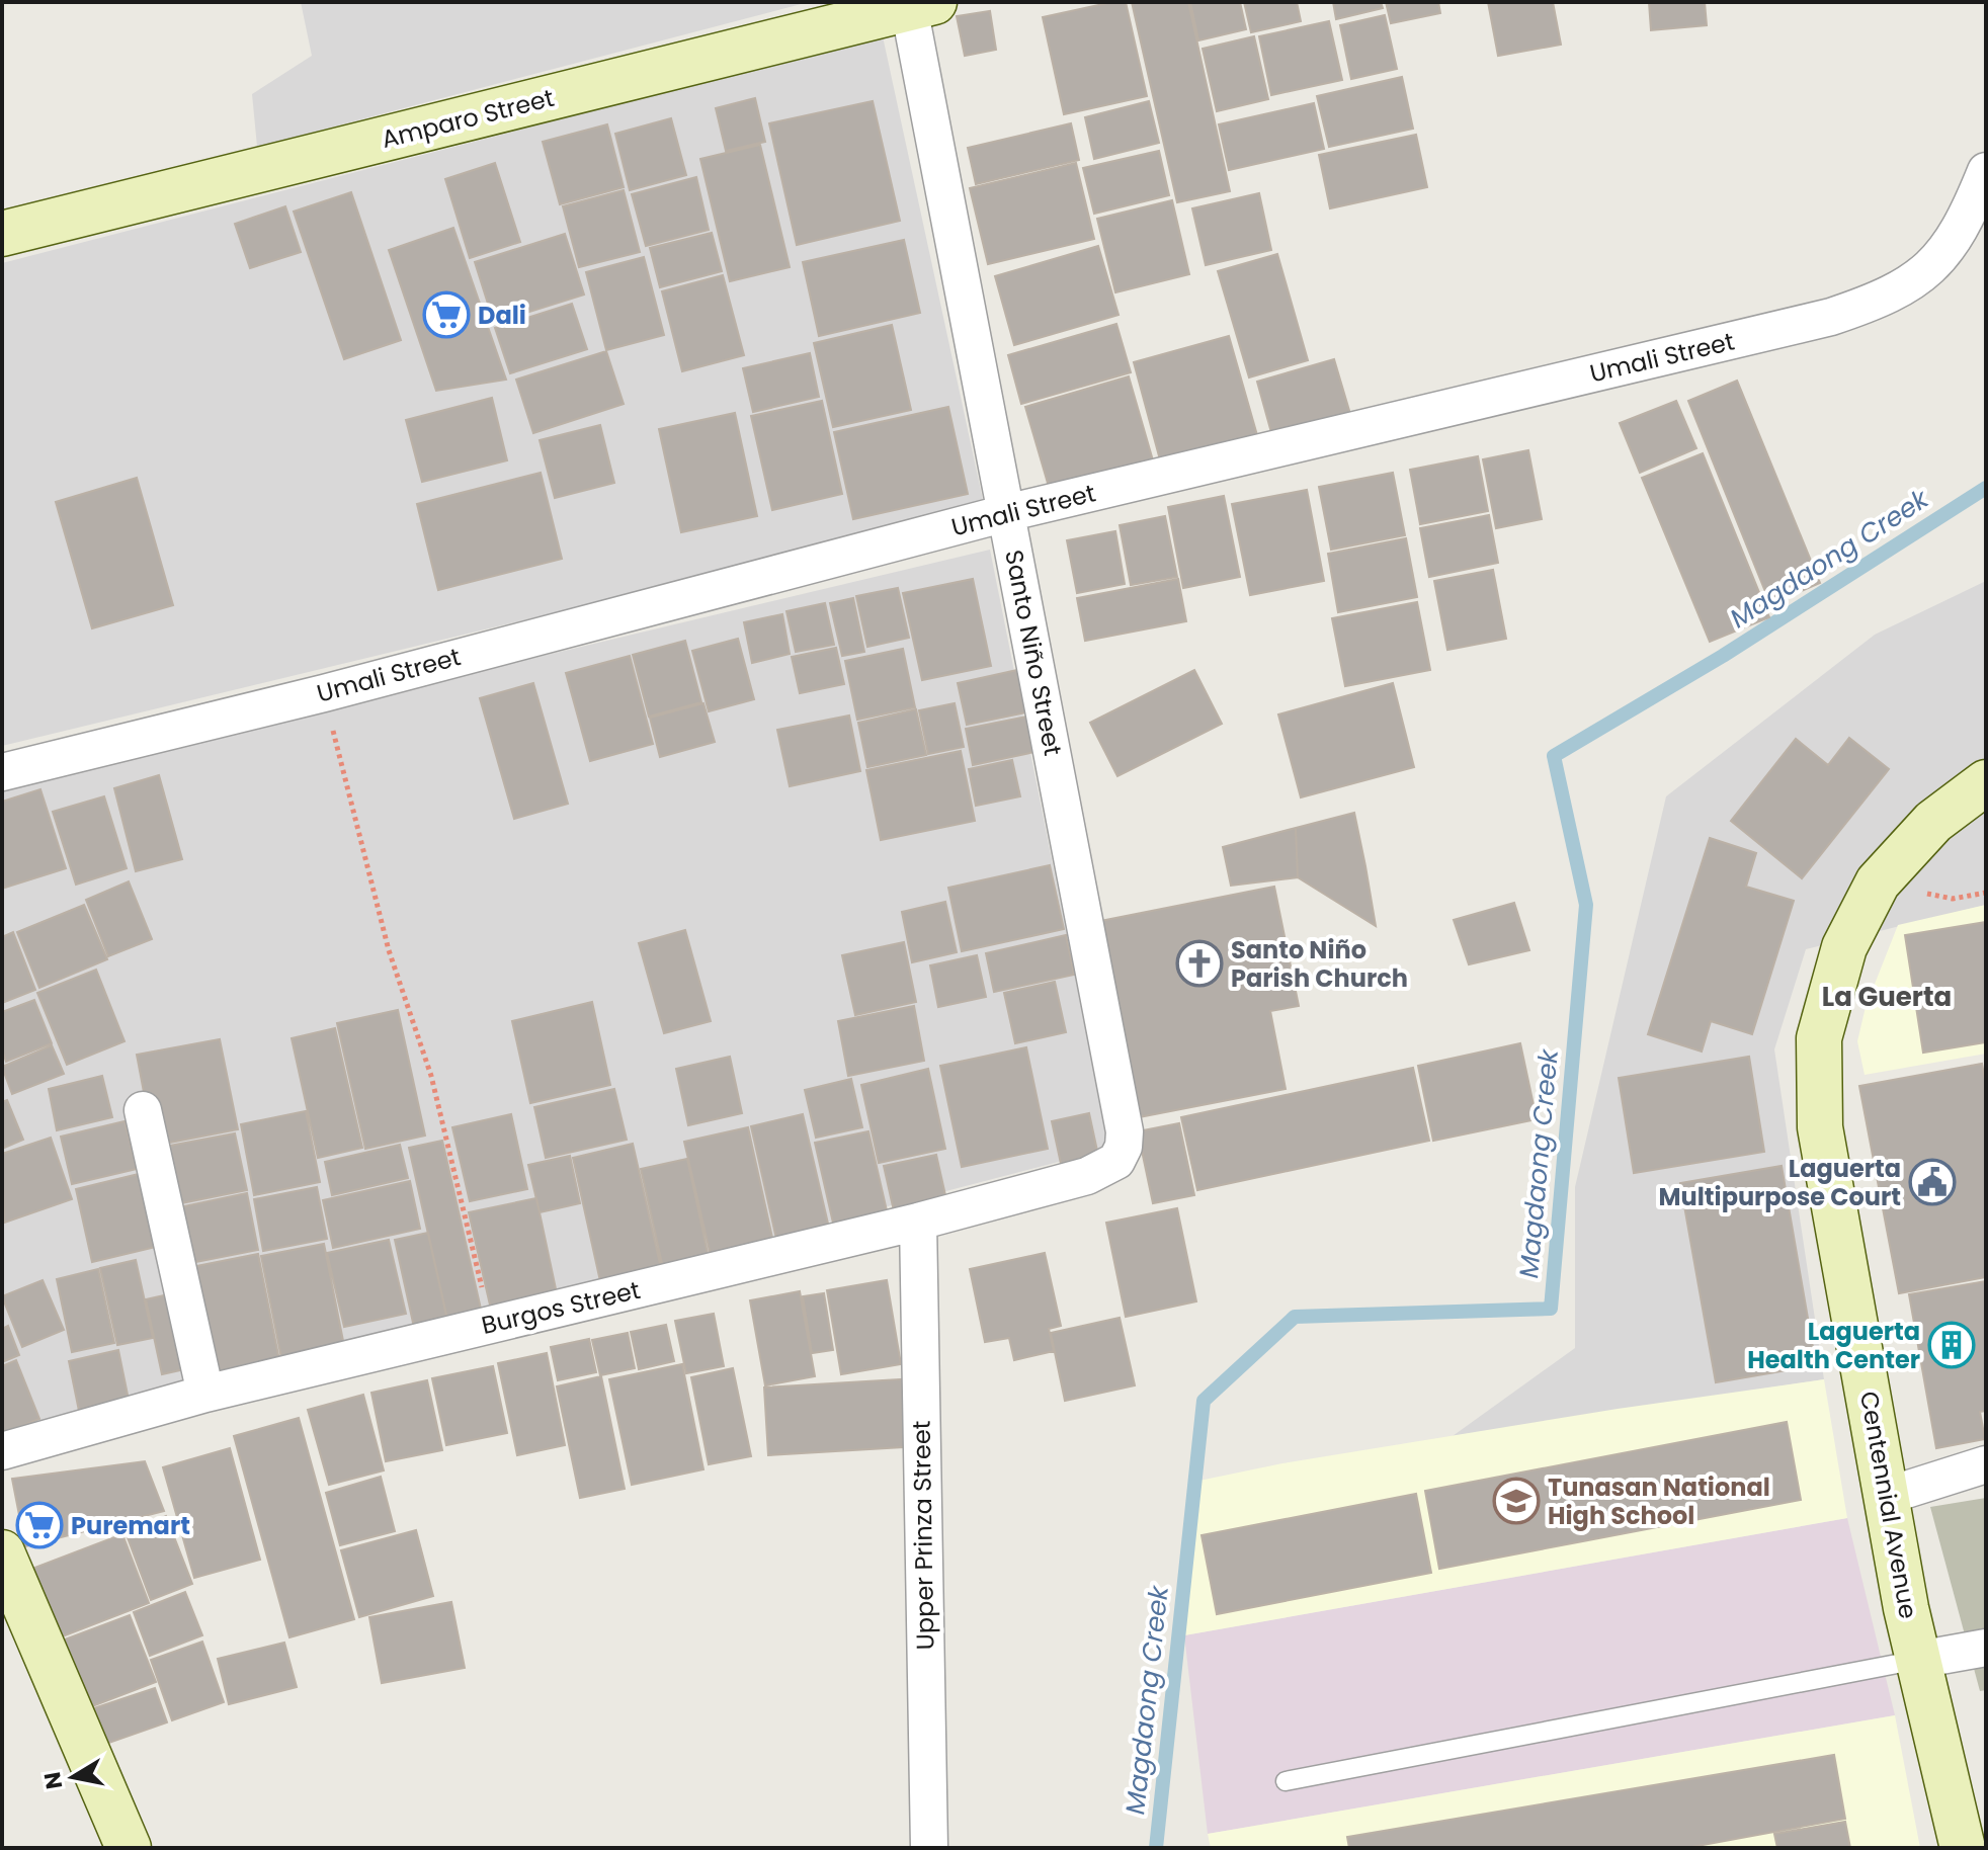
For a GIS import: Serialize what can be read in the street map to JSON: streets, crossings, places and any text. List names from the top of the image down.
{
  "streets": {
    "street": [
      "Amparo Street",
      "Umali Street",
      "Santo Niño Street",
      "Burgos Street",
      "Centennial Avenue",
      "Upper Prinza Street"
    ]
  },
  "crossings": [
    ["Amparo Street", "Santo Niño Street"],
    ["Umali Street", "Santo Niño Street"],
    ["Santo Niño Street", "Burgos Street"],
    ["Burgos Street", "Upper Prinza Street"]
  ],
  "districts": ["La Guerta"],
  "water": ["Magdaong Creek"],
  "places": {
    "supermarket": ["Dali", "Puremart"],
    "church": ["Santo Niño Parish Church"],
    "public building": ["Laguerta Multipurpose Court"],
    "building": ["Laguerta Health Center"],
    "school or university": ["Tunasan National High School"]
  },
  "north": "left"
}
